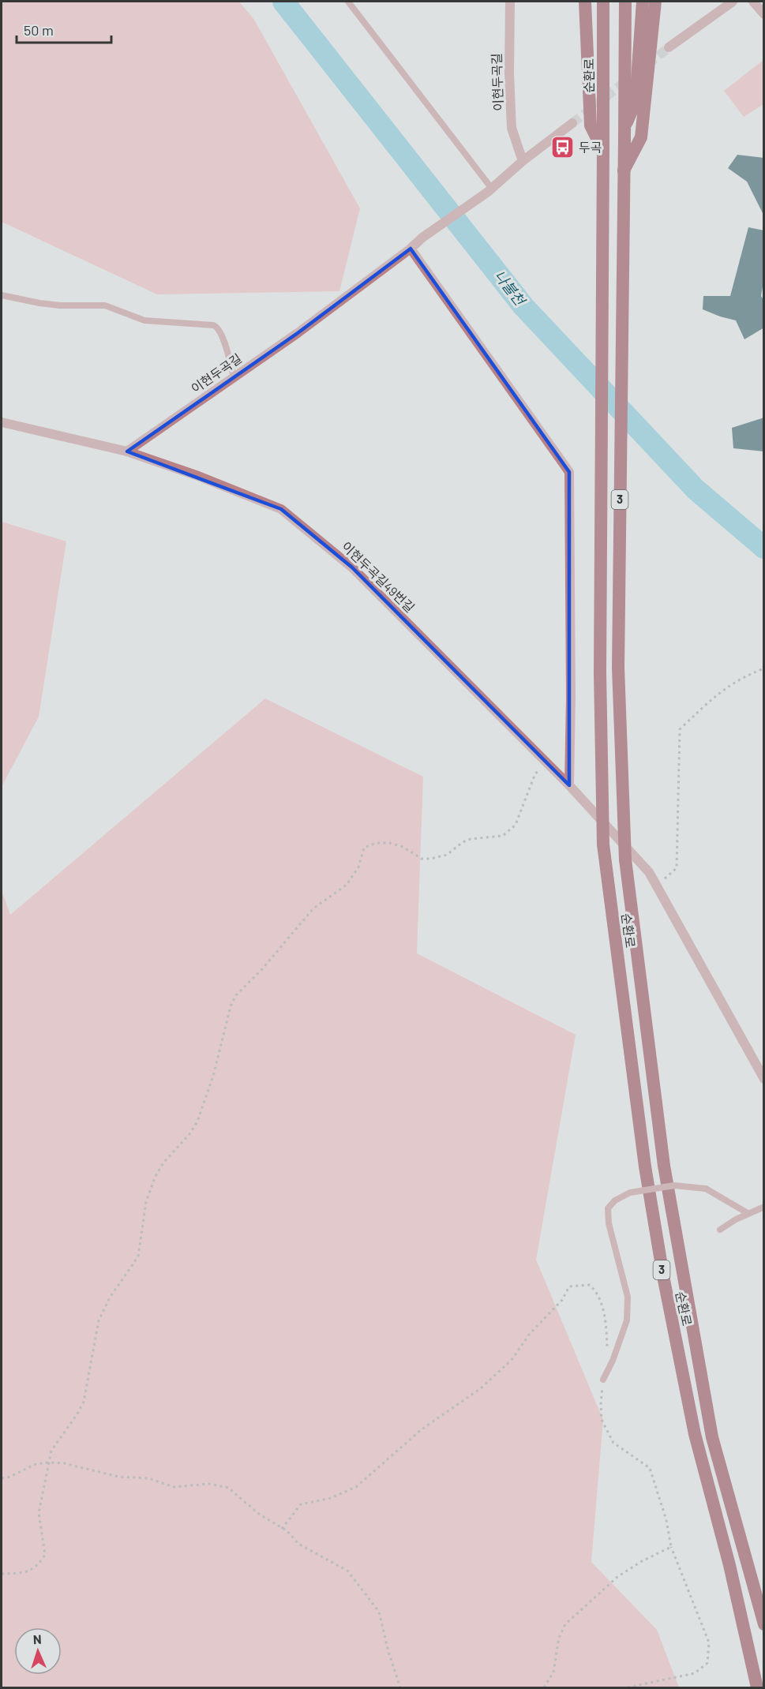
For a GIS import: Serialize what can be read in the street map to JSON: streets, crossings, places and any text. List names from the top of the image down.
{
  "streets": {
    "highway": ["순환로", "3"],
    "street": ["이현두곡길", "이현두곡길49번길"]
  },
  "crossings": [
    ["순환로", "3"],
    ["이현두곡길", "이현두곡길49번길"]
  ],
  "water": ["나불천"],
  "places": {
    "bus stop": ["두곡"]
  },
  "scale_bar": "50 m",
  "north": "top"
}
